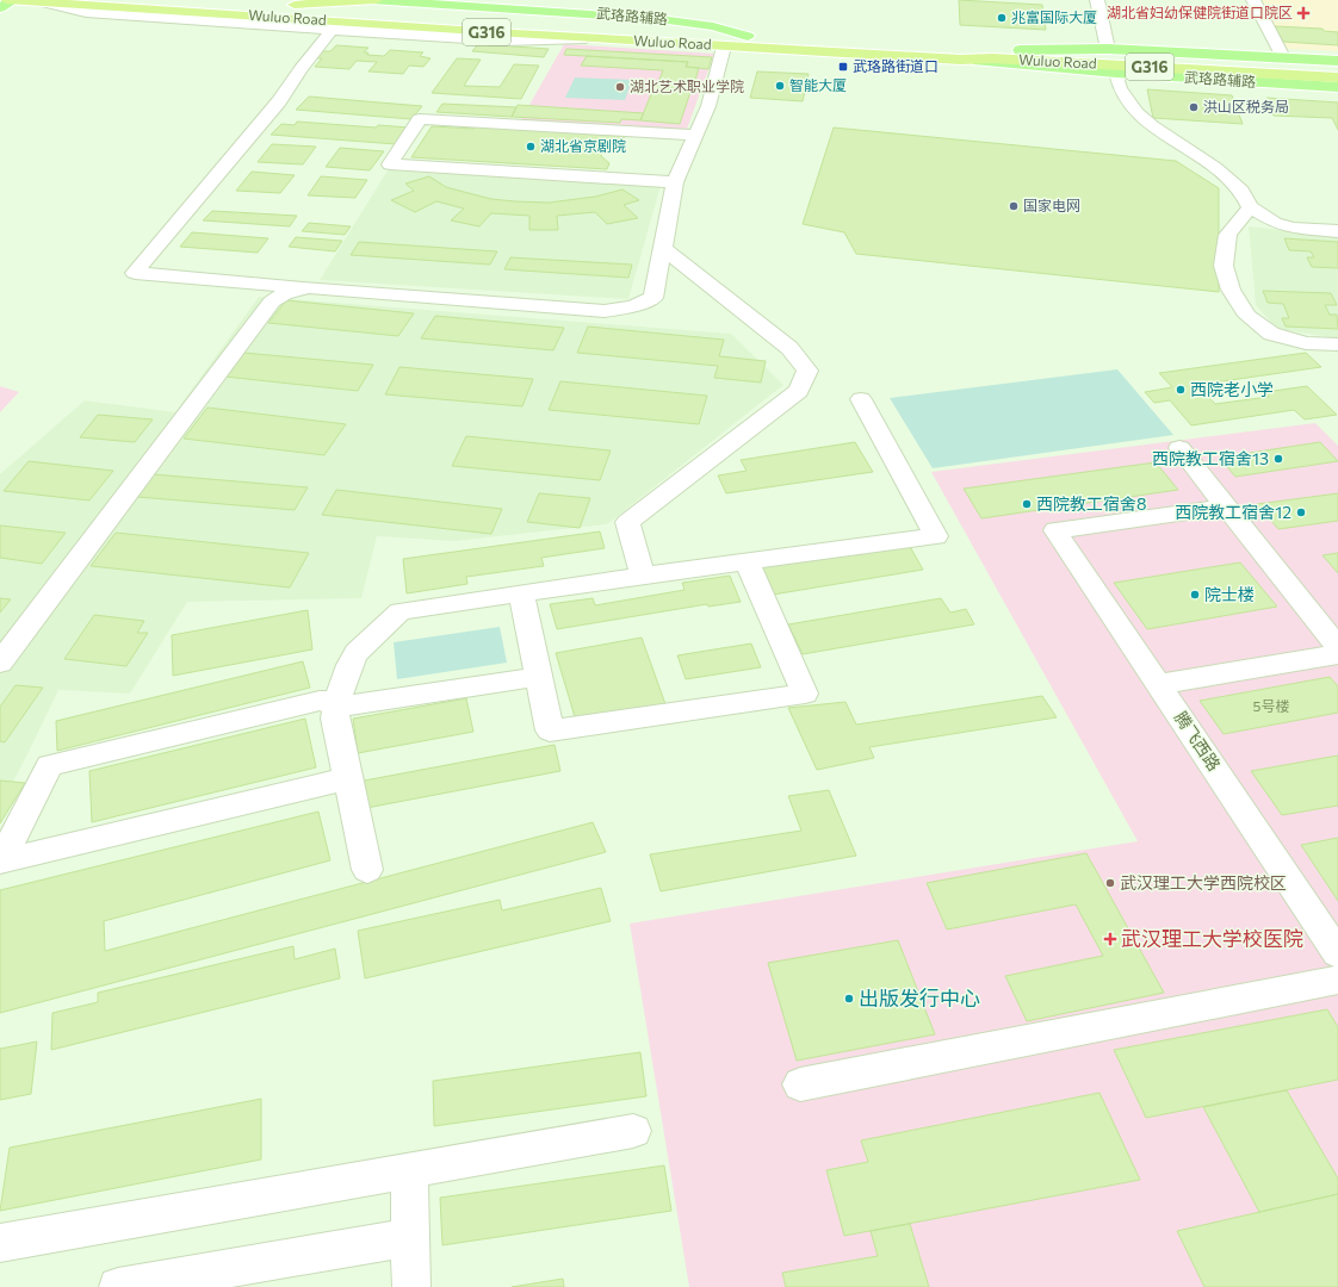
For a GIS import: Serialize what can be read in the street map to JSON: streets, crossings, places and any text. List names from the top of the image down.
{
  "streets": {
    "highway": ["Wuluo Road", "G316"],
    "main road": ["武珞路辅路"],
    "street": ["腾飞西路"]
  },
  "crossings": [
    ["武珞路辅路", "Wuluo Road"]
  ],
  "places": {
    "health": ["湖北省妇幼保健院街道口院区", "武汉理工大学校医院"],
    "other": [
      "兆富国际大厦",
      "智能大厦",
      "湖北艺术职业学院",
      "洪山区税务局",
      "湖北省京剧院",
      "国家电网",
      "西院老小学",
      "西院教工宿舍13",
      "西院教工宿舍8",
      "西院教工宿舍12",
      "院士楼",
      "武汉理工大学西院校区",
      "出版发行中心"
    ],
    "transit": ["武珞路街道口"]
  },
  "house_numbers": ["5号楼"]
}
